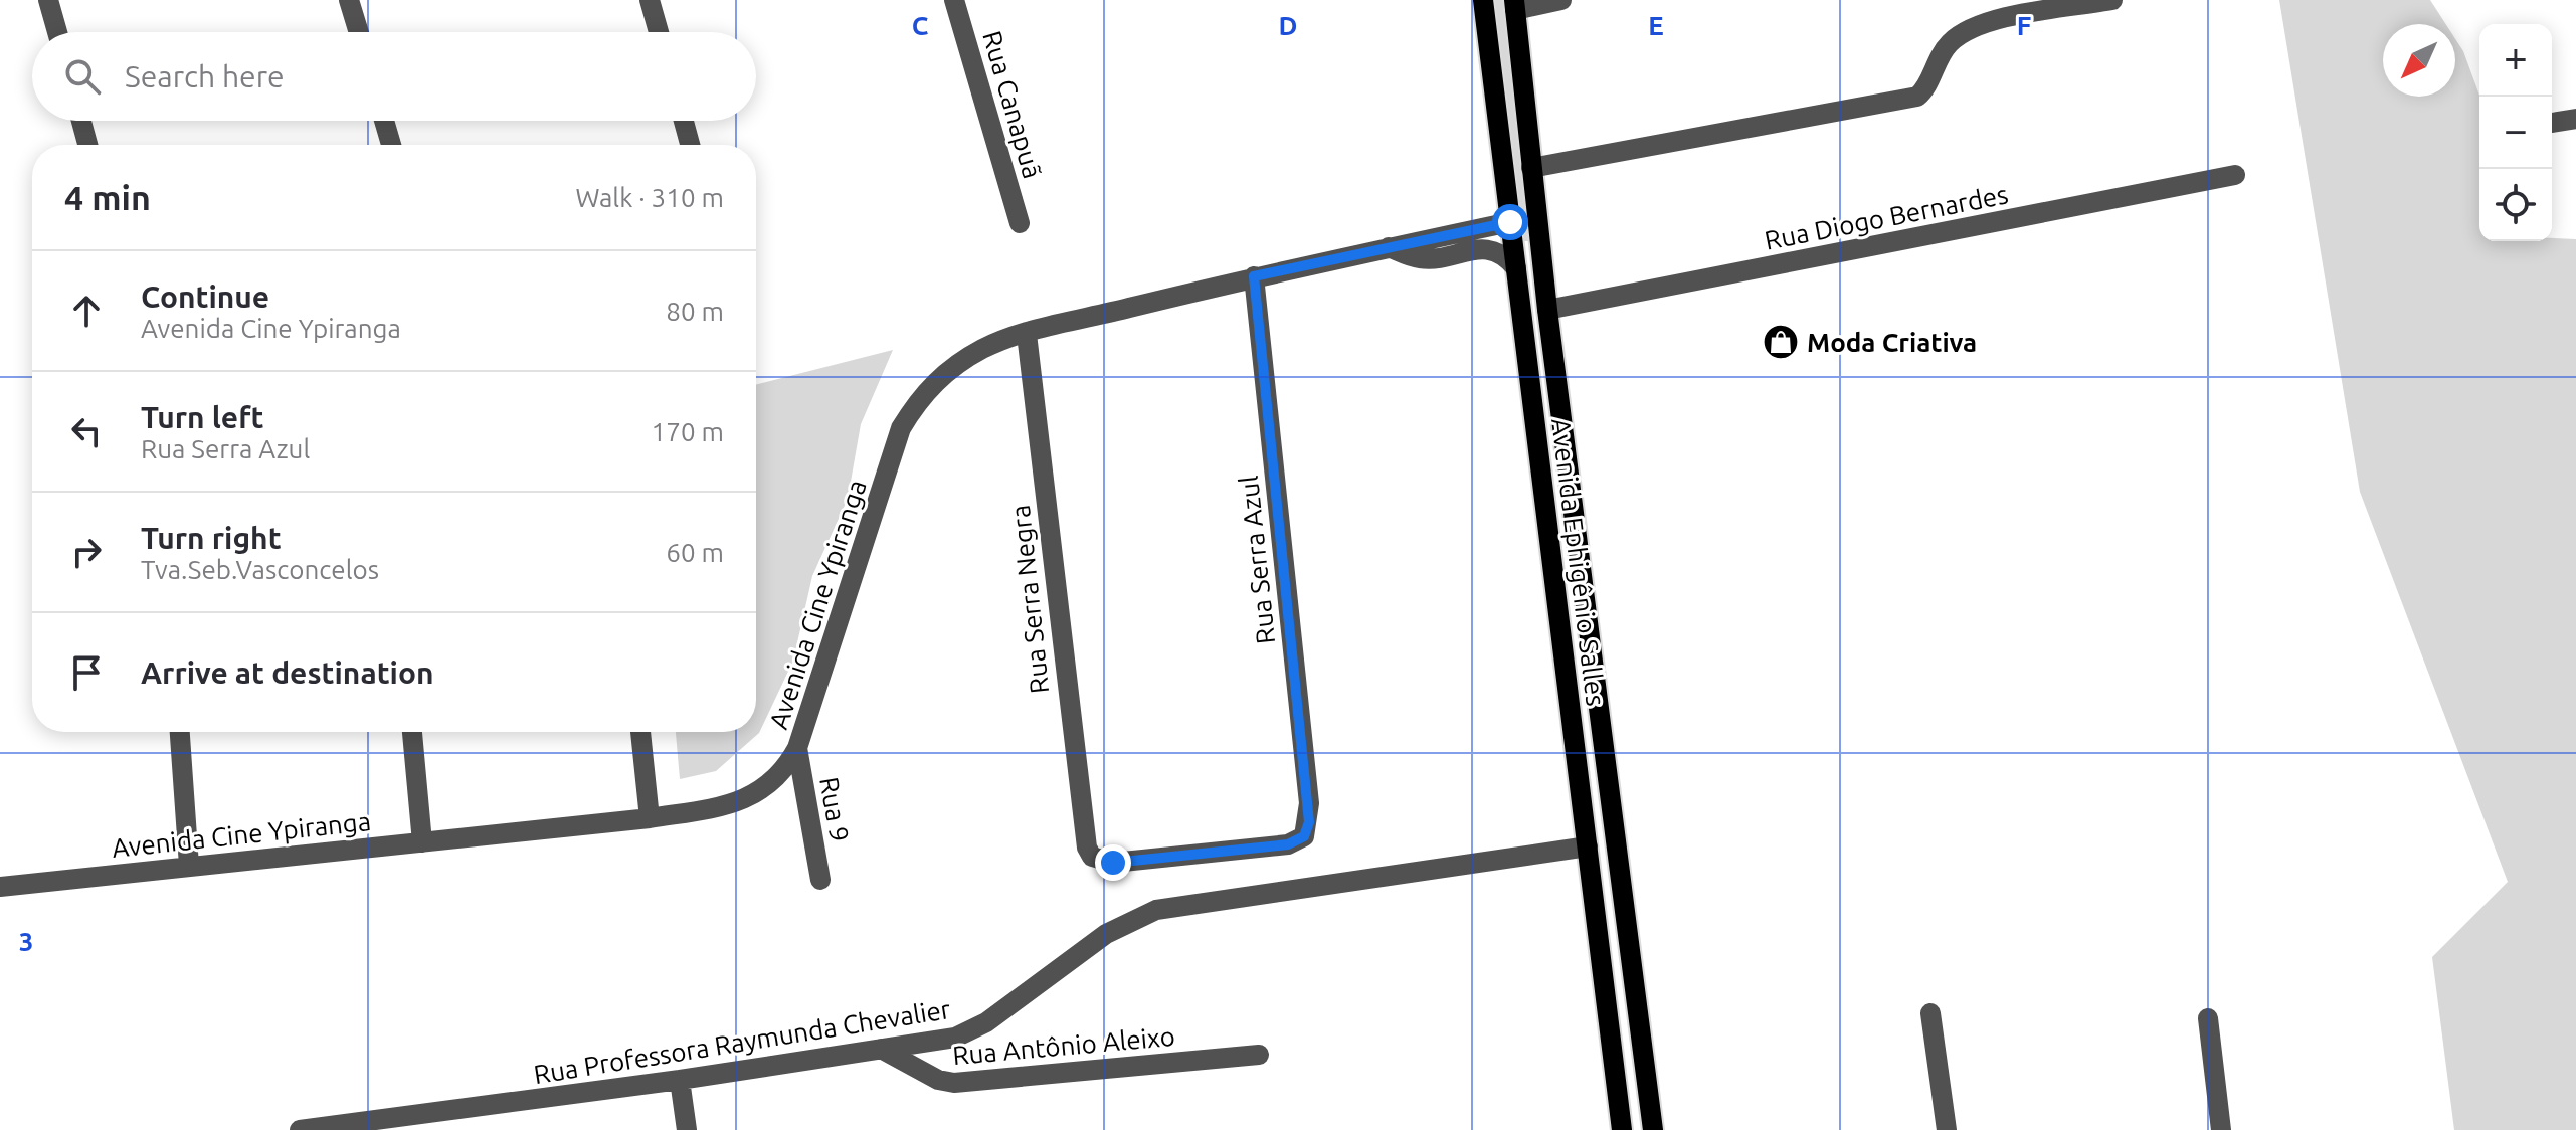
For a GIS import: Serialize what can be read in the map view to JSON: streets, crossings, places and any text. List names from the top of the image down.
{
  "streets": {
    "main road": ["Avenida Ephigênio Salles"],
    "street": [
      "Rua Canapuã",
      "Rua Diogo Bernardes",
      "Rua Serra Azul",
      "Rua Serra Negra",
      "Avenida Cine Ypiranga",
      "Rua 9",
      "Rua Professora Raymunda Chevalier",
      "Rua Antônio Aleixo"
    ]
  },
  "crossings": [
    ["Rua Diogo Bernardes", "Avenida Ephigênio Salles"],
    ["Rua Serra Azul", "Rua Serra Negra"],
    ["Rua Serra Azul", "Avenida Cine Ypiranga"],
    ["Avenida Ephigênio Salles", "Avenida Cine Ypiranga"],
    ["Avenida Ephigênio Salles", "Rua Professora Raymunda Chevalier"],
    ["Rua Serra Negra", "Avenida Cine Ypiranga"],
    ["Avenida Cine Ypiranga", "Rua 9"],
    ["Rua Professora Raymunda Chevalier", "Rua Antônio Aleixo"]
  ],
  "places": {
    "shop": ["Moda Criativa"]
  },
  "north": "bottom left",
  "page": {
    "map_buttons": ["+", "−"],
    "search": "Search here",
    "heading": ["4 min", "Walk · 310 m"],
    "list": [
      ["Continue", "Avenida Cine Ypiranga", "80 m"],
      ["Turn left", "Rua Serra Azul", "170 m"],
      ["Turn right", "Tva.Seb.Vasconcelos", "60 m"],
      "Arrive at destination"
    ]
  },
  "grid": {
    "columns": [
      "C",
      "D",
      "E",
      "F"
    ],
    "rows": ["3"]
  }
}
